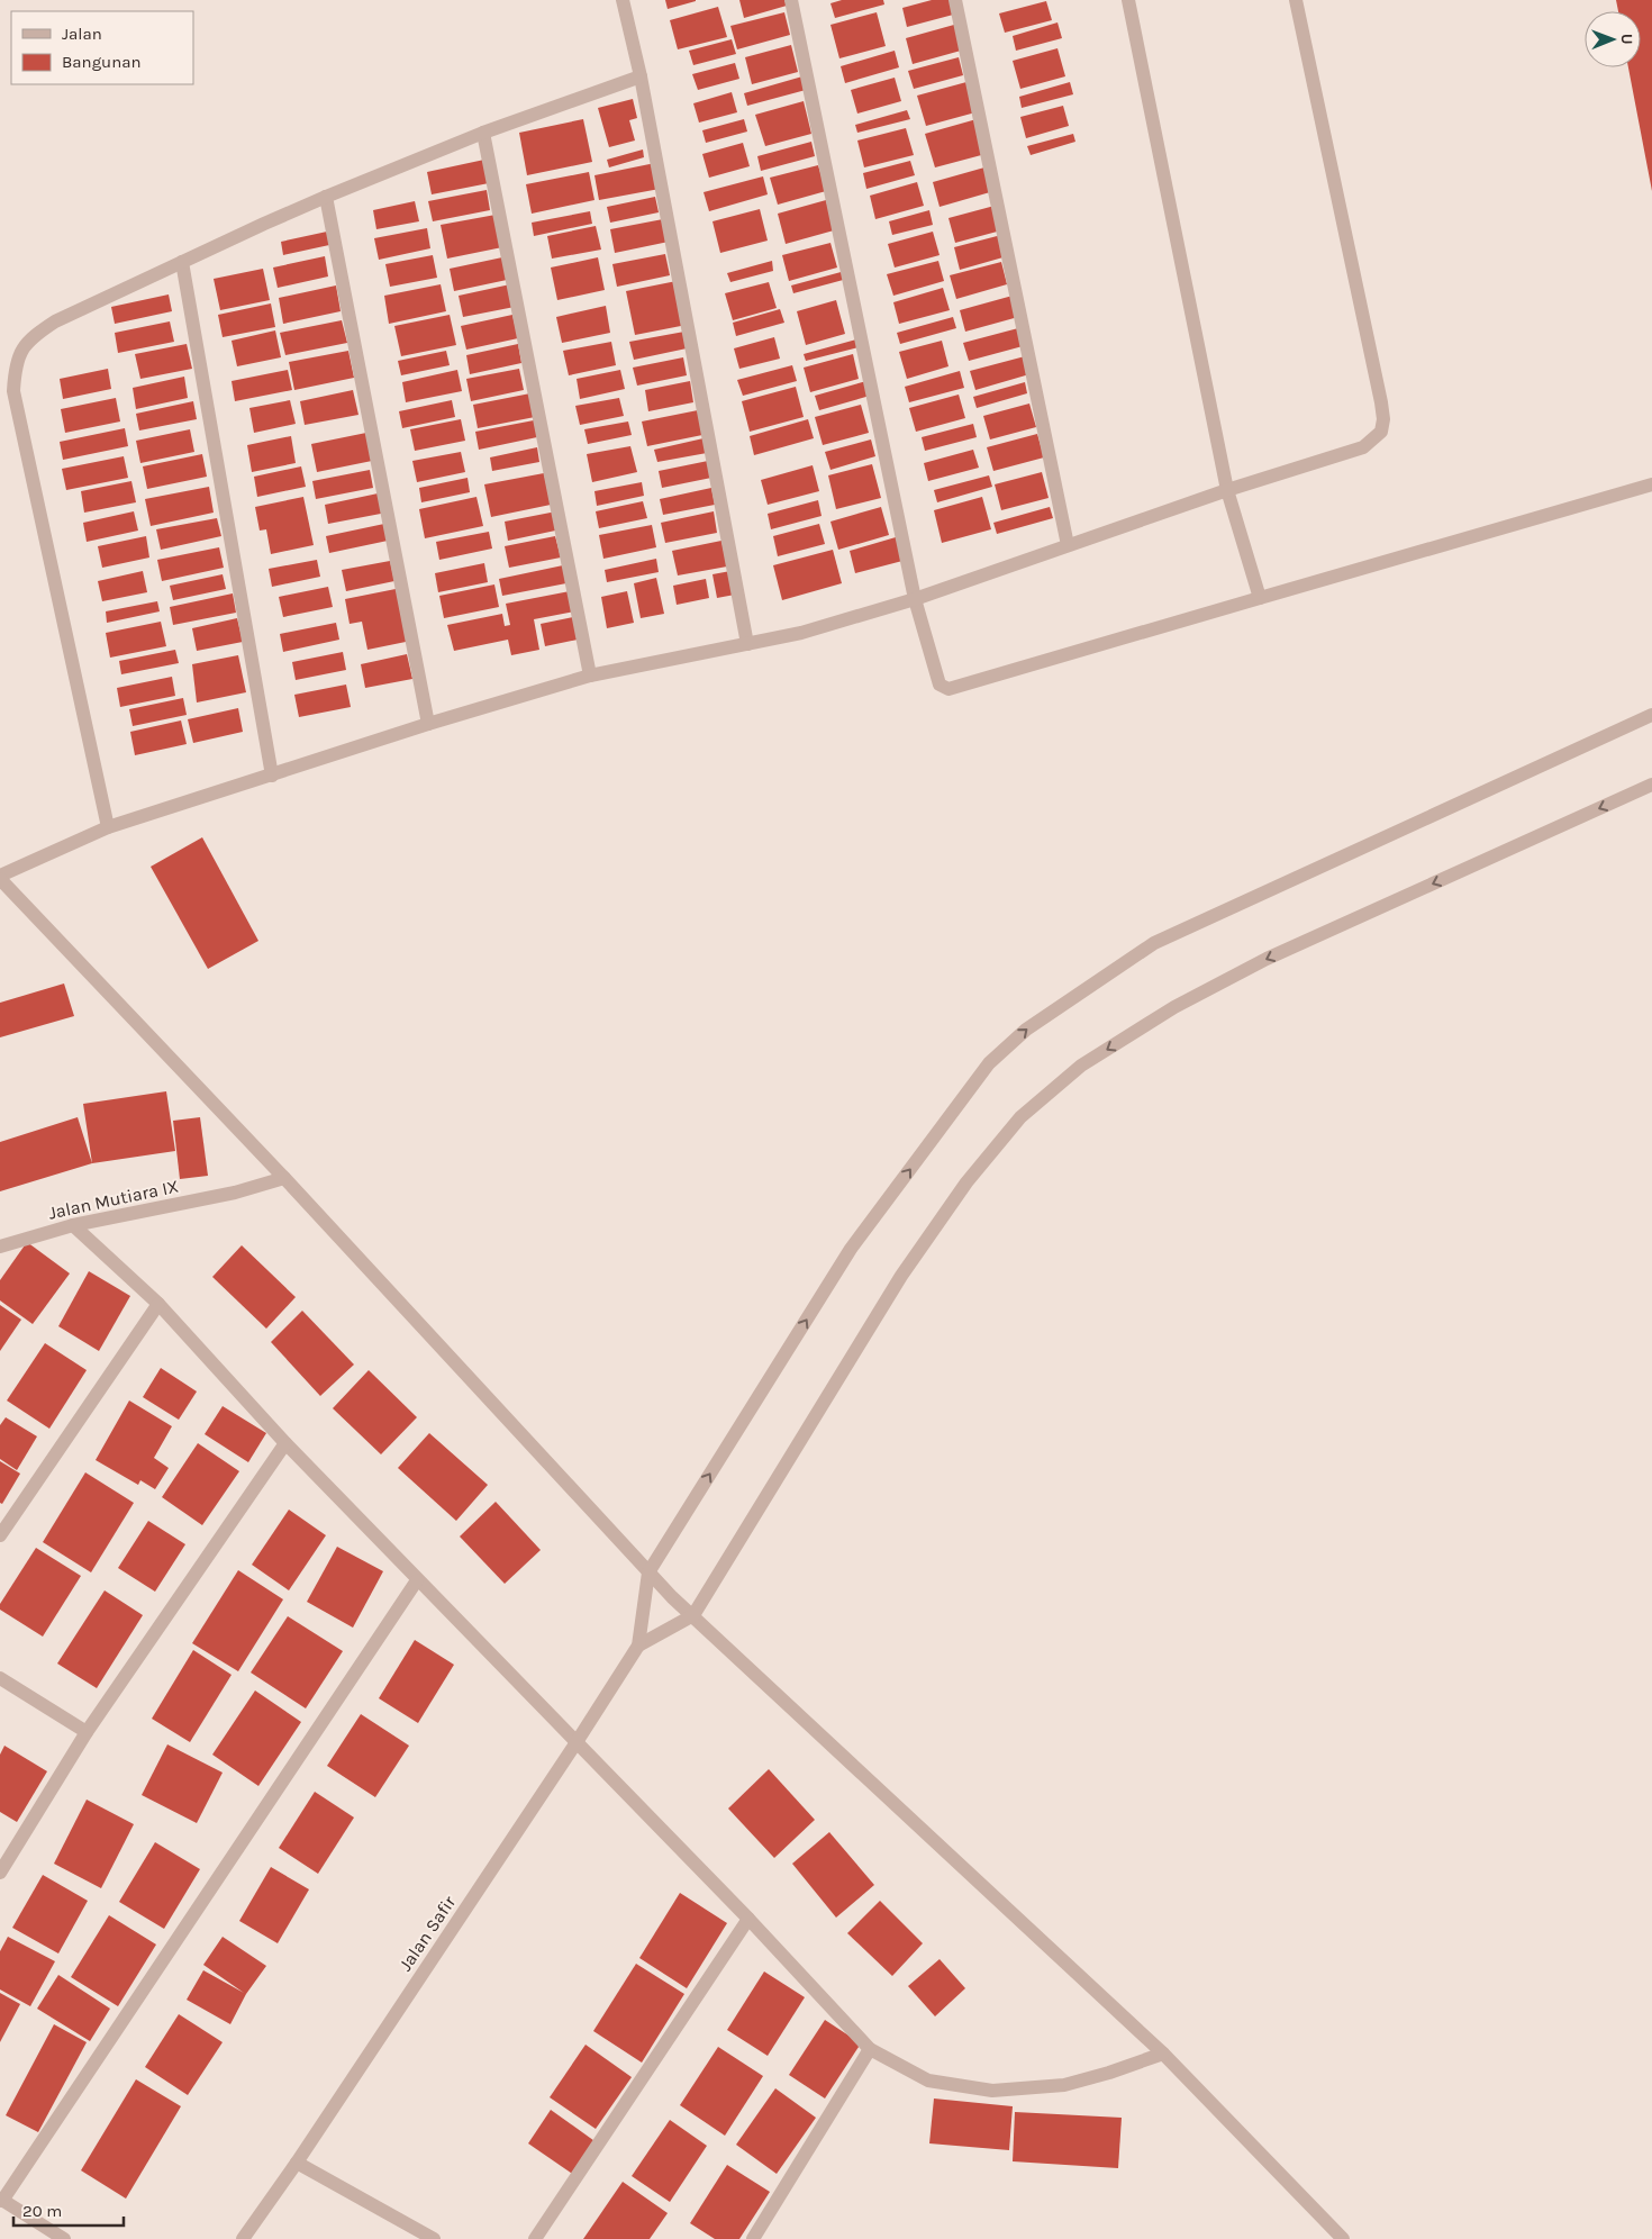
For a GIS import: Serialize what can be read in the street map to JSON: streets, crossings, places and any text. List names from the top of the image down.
{
  "streets": {
    "street": ["Jalan Mutiara IX", "Jalan Safir"]
  },
  "legend": ["Jalan", "Bangunan"],
  "scale_bar": "20 m",
  "north": "right"
}
